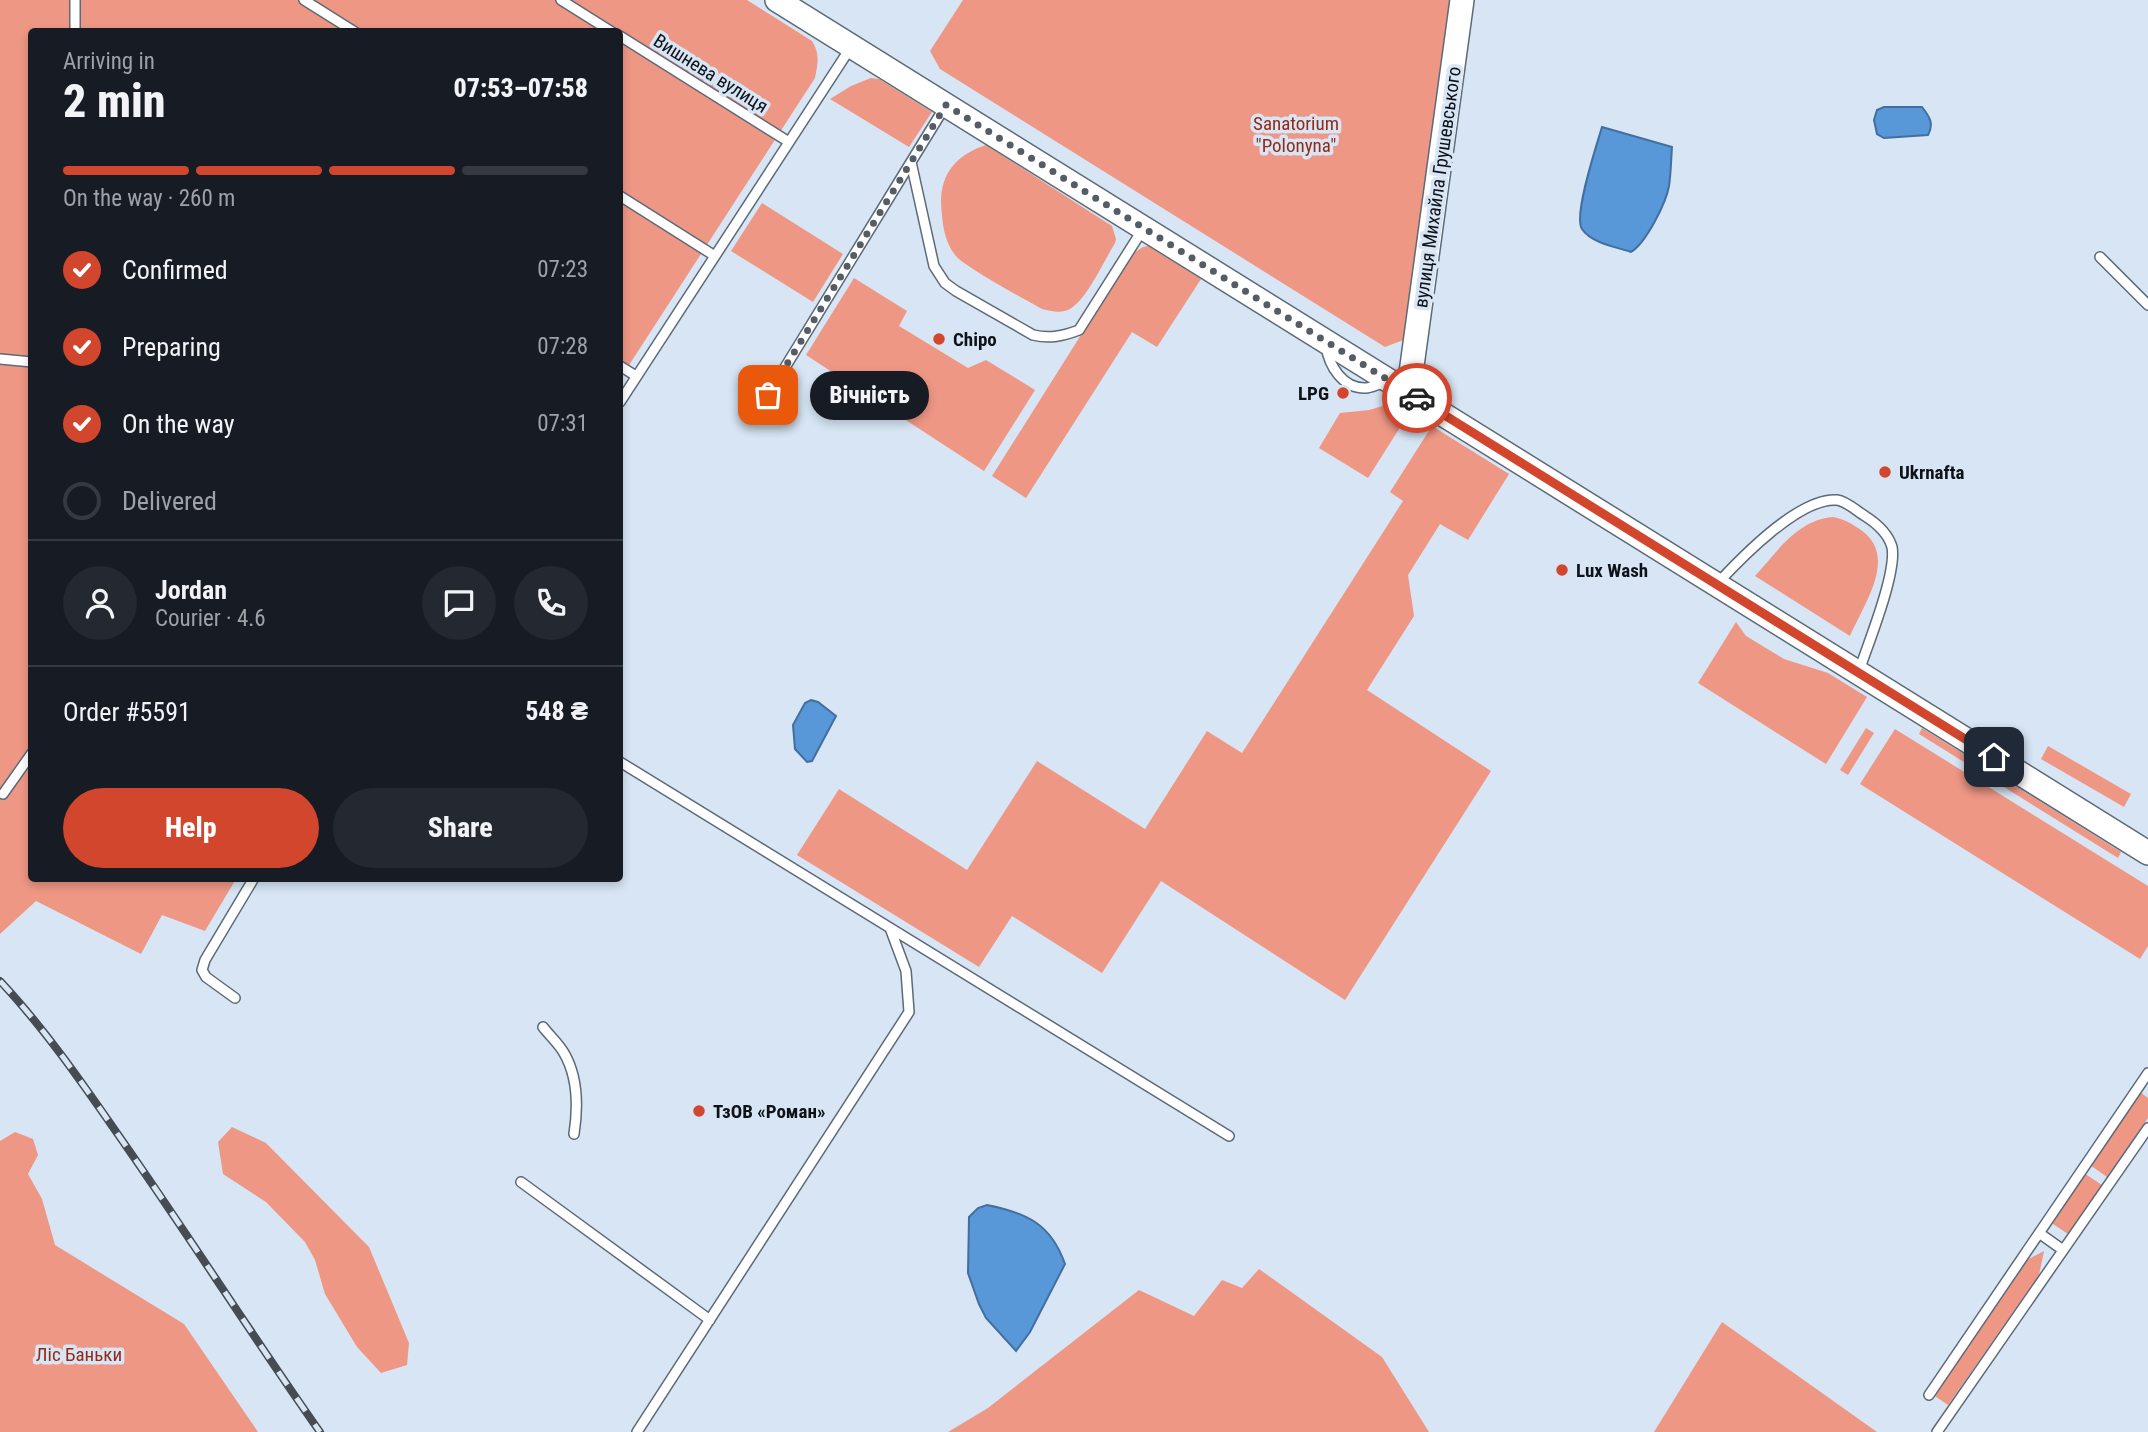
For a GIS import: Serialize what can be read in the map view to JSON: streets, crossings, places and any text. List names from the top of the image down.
{
  "streets": {
    "street": ["вулиця Михайла Грушевського"],
    "lane": ["Вишнева вулиця"]
  },
  "parks": ["Sanatorium \"Polonyna\"", "Ліс Баньки"],
  "places": [
    "Chipo",
    "LPG",
    "Вічність",
    "Ukrnafta",
    "Lux Wash",
    "ТзОВ «Роман»"
  ],
  "page": {
    "heading": ["2 min", "Arriving in", "07:53–07:58"],
    "panel": [
      "Jordan",
      "Courier · 4.6",
      "Order #5591",
      "548 ₴"
    ],
    "bar": "On the way · 260 m",
    "list": [
      ["Confirmed", "07:23"],
      ["Preparing", "07:28"],
      ["On the way", "07:31"],
      "Delivered"
    ],
    "bubble": "Вічність",
    "buttons": ["Help", "Share"]
  }
}
